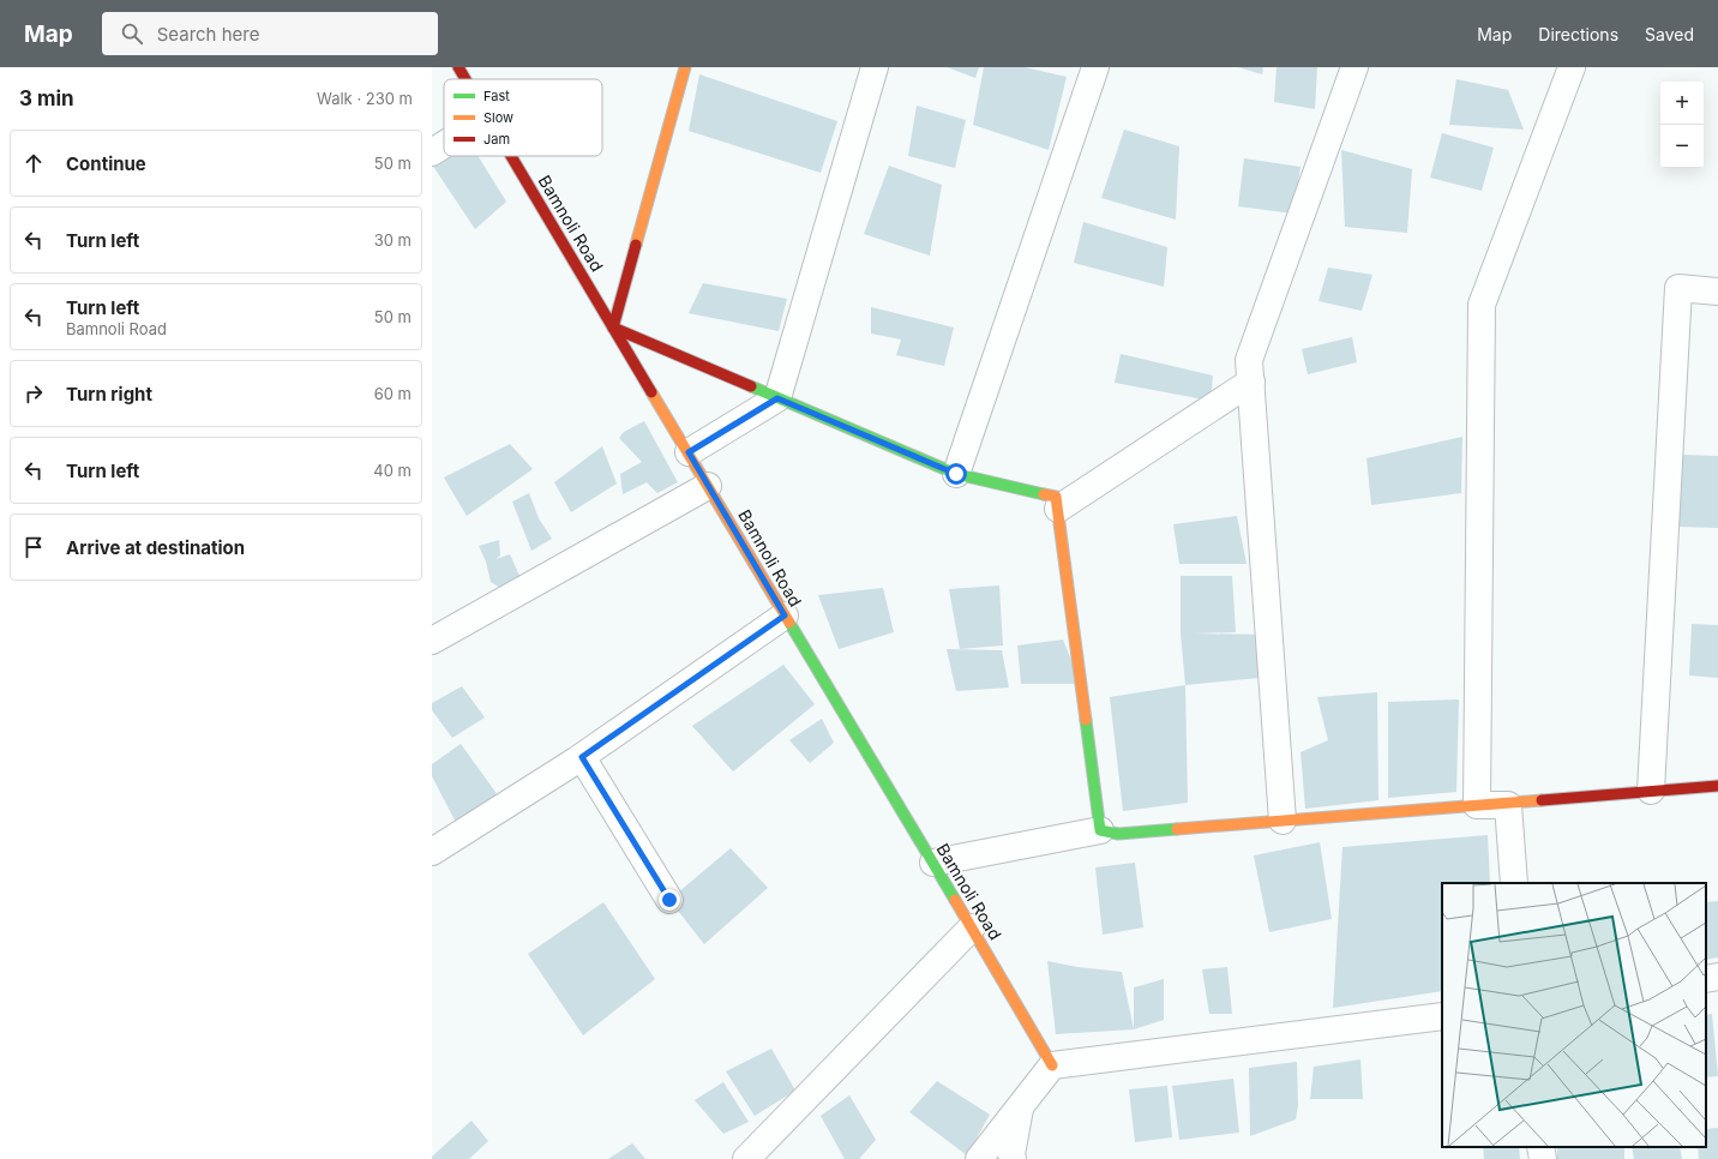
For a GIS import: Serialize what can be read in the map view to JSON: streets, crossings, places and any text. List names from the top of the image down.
{
  "streets": {
    "street": ["Bamnoli Road"]
  },
  "legend": ["Fast", "Slow", "Jam"],
  "page": {
    "header": "Map",
    "search": "Search here",
    "nav": ["Map", "Directions", "Saved"],
    "heading": ["3 min", "Walk · 230 m"],
    "map_buttons": ["+", "−"],
    "list": [
      ["Continue", "50 m"],
      ["Turn left", "30 m"],
      ["Turn left", "Bamnoli Road", "50 m"],
      ["Turn right", "60 m"],
      ["Turn left", "40 m"],
      "Arrive at destination"
    ]
  }
}
